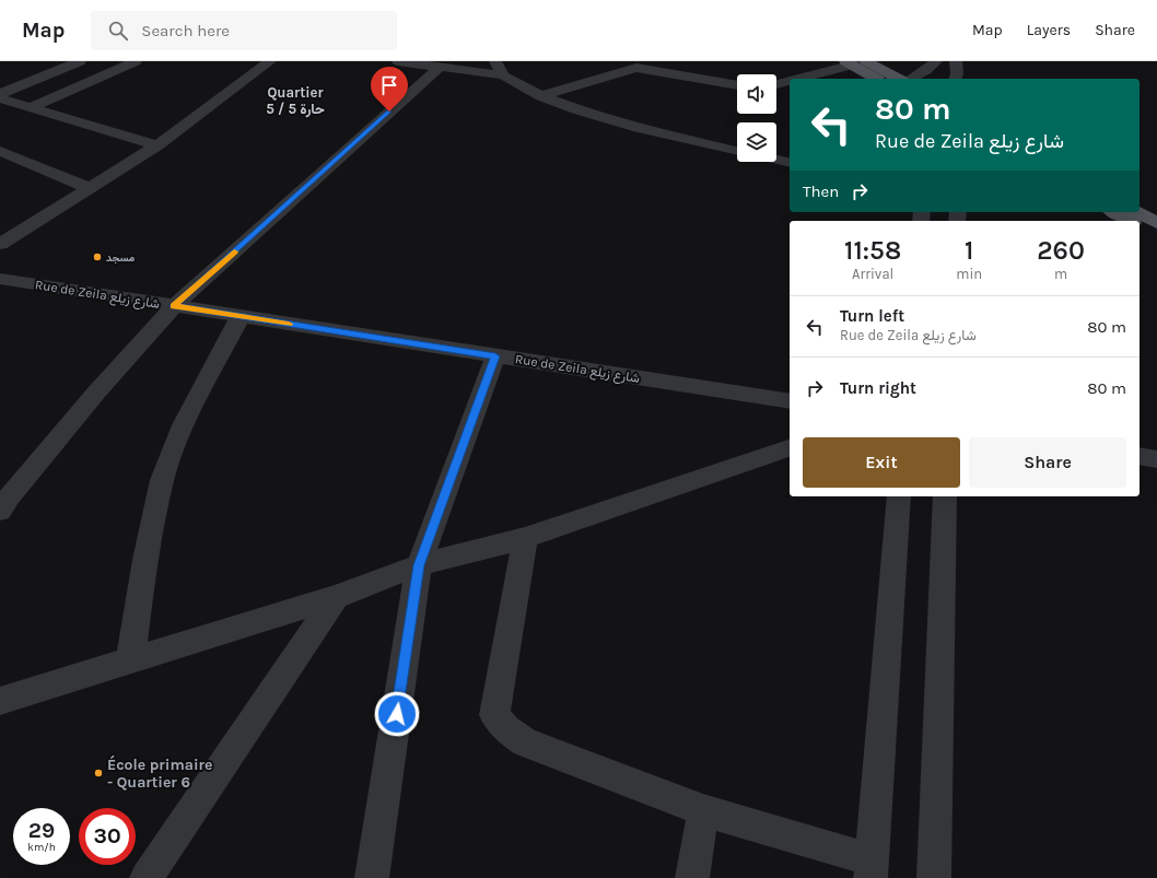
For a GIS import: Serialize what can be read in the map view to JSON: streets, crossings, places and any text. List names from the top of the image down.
{
  "streets": {
    "street": ["Rue de Zeila شارع زيلع"]
  },
  "districts": ["Quartier 5 / حارة 5"],
  "places": ["مسجد", "École primaire - Quartier 6"],
  "page": {
    "header": "Map",
    "search": "Search here",
    "nav": ["Map", "Layers", "Share"],
    "turn": ["80 m", "Rue de Zeila شارع زيلع"],
    "then": "Then",
    "eta": [
      "11:58",
      "Arrival",
      "1",
      "min",
      "260",
      "m"
    ],
    "list": [
      {
        "name": "Turn left",
        "note": "Rue de Zeila شارع زيلع",
        "value": "80 m"
      },
      {
        "name": "Turn right",
        "value": "80 m"
      }
    ],
    "buttons": ["Exit", "Share"],
    "speed": "29 km/h",
    "limit": "30"
  }
}
